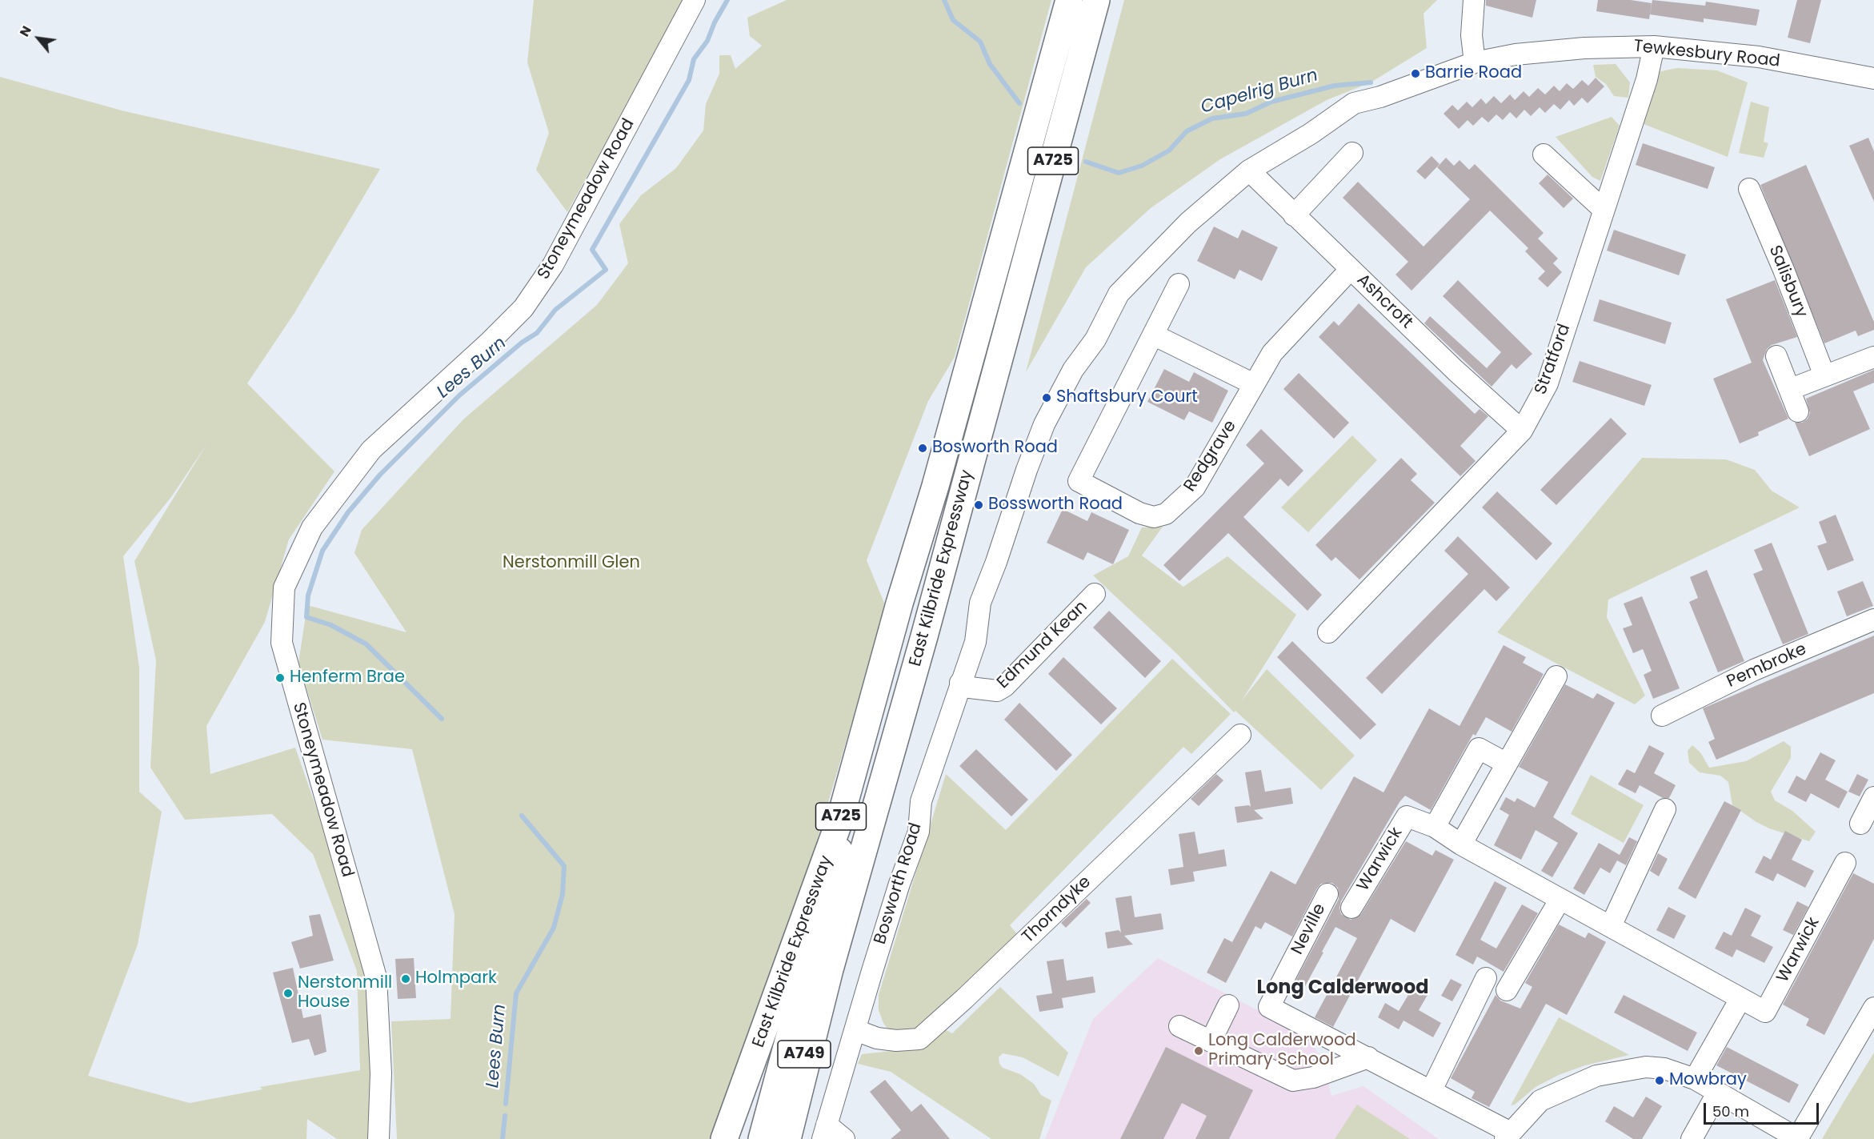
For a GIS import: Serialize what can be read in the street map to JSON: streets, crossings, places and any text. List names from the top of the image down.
{
  "streets": {
    "main road": ["A725", "East Kilbride Expressway", "A749"],
    "street": [
      "Tewkesbury Road",
      "Stoneymeadow Road",
      "Salisbury",
      "Ashcroft",
      "Stratford",
      "Redgrave",
      "Edmund Kean",
      "Pembroke",
      "Warwick",
      "Bosworth Road",
      "Thorndyke",
      "Neville"
    ]
  },
  "crossings": [
    ["Tewkesbury Road", "Ashcroft"],
    ["Tewkesbury Road", "Stratford"],
    ["Tewkesbury Road", "Bosworth Road"],
    ["Ashcroft", "Stratford"],
    ["Ashcroft", "Redgrave"],
    ["Ashcroft", "Bosworth Road"],
    ["Edmund Kean", "Bosworth Road"],
    ["Bosworth Road", "Thorndyke"]
  ],
  "districts": ["Long Calderwood"],
  "water": ["Capelrig Burn", "Lees Burn"],
  "parks": ["Nerstonmill Glen"],
  "places": [
    "Barrie Road",
    "Shaftsbury Court",
    "Bosworth Road",
    "Bossworth Road",
    "Henferm Brae",
    "Holmpark",
    "Nerstonmill House",
    "Long Calderwood Primary School",
    "Mowbray"
  ],
  "scale_bar": "50 m",
  "north": "top left"
}
